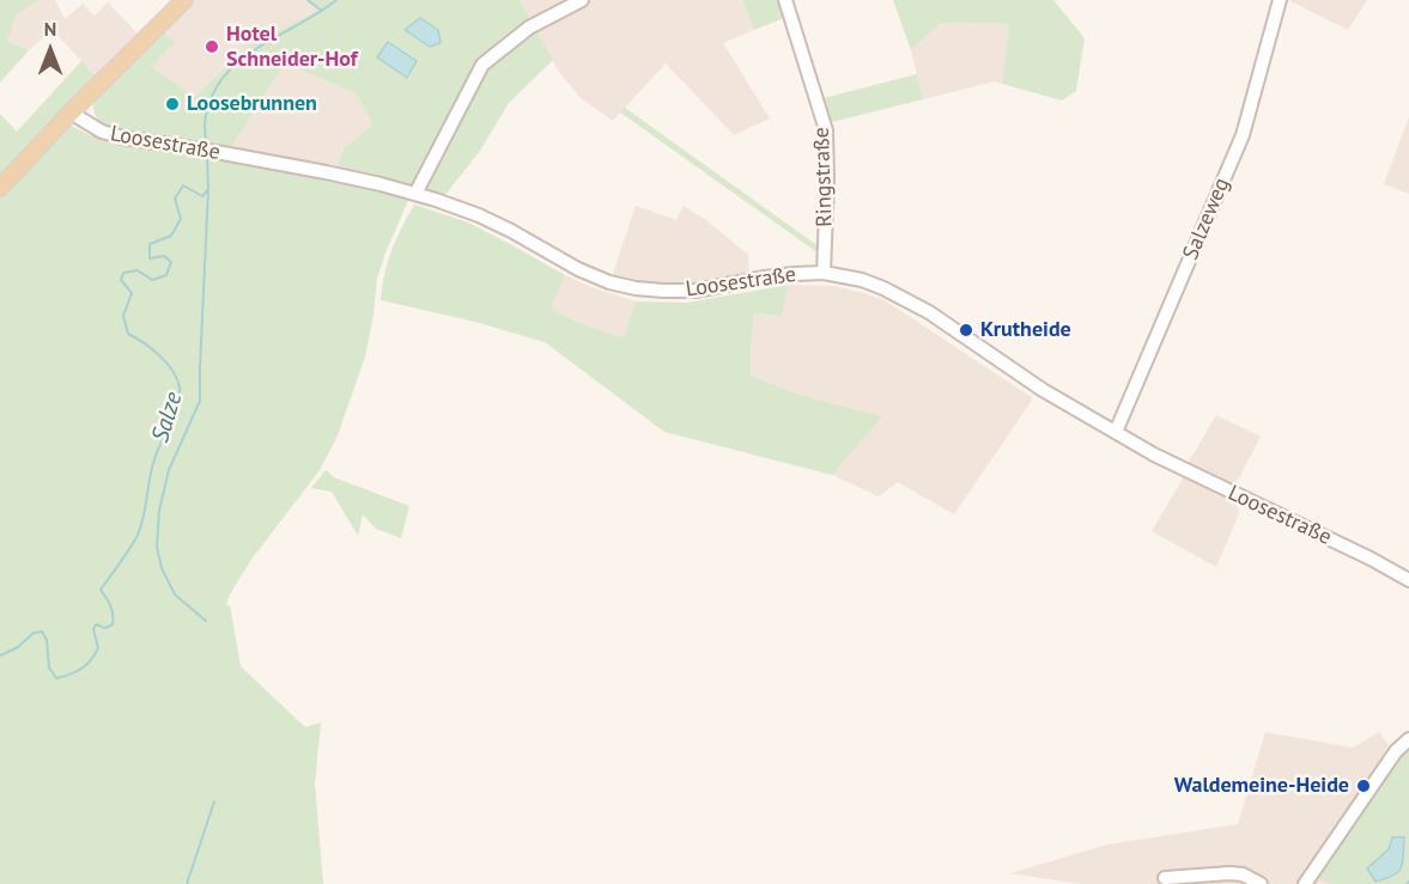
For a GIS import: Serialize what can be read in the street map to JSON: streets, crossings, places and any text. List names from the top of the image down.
{
  "streets": {
    "street": ["Loosestraße", "Ringstraße", "Salzeweg"]
  },
  "crossings": [
    ["Loosestraße", "Ringstraße"],
    ["Loosestraße", "Salzeweg"]
  ],
  "water": ["Salze"],
  "places": [
    "Hotel Schneider-Hof",
    "Loosebrunnen",
    "Krutheide",
    "Waldemeine-Heide"
  ],
  "north": "top"
}
